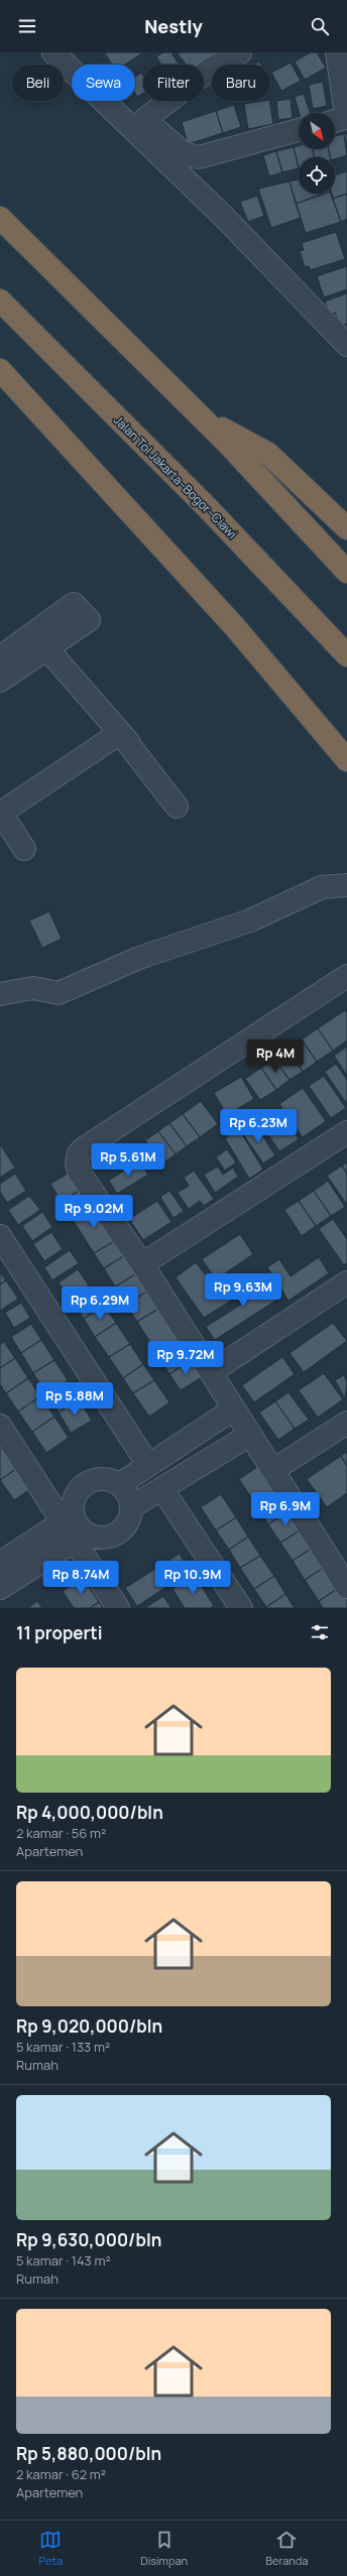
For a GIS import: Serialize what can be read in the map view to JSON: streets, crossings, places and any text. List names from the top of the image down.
{
  "streets": {
    "highway": ["Jalan Tol Jakarta–Bogor–Ciawi"]
  },
  "north": "bottom right",
  "page": {
    "header": "Nestly",
    "chip": [
      "Beli",
      "Sewa",
      "Filter",
      "Baru"
    ],
    "price": [
      "Rp 4M",
      "Rp 6.23M",
      "Rp 5.61M",
      "Rp 9.02M",
      "Rp 9.63M",
      "Rp 6.29M",
      "Rp 9.72M",
      "Rp 5.88M",
      "Rp 6.9M",
      "Rp 8.74M",
      "Rp 10.9M"
    ],
    "heading": "11 properti",
    "list": [
      {
        "name": "Rp 4,000,000/bln",
        "note": "2 kamar · 56 m² · Apartemen"
      },
      {
        "name": "Rp 9,020,000/bln",
        "note": "5 kamar · 133 m² · Rumah"
      },
      {
        "name": "Rp 9,630,000/bln",
        "note": "5 kamar · 143 m² · Rumah"
      },
      {
        "name": "Rp 5,880,000/bln",
        "note": "2 kamar · 62 m² · Apartemen"
      }
    ],
    "tabs": ["Peta", "Disimpan", "Beranda"]
  }
}
